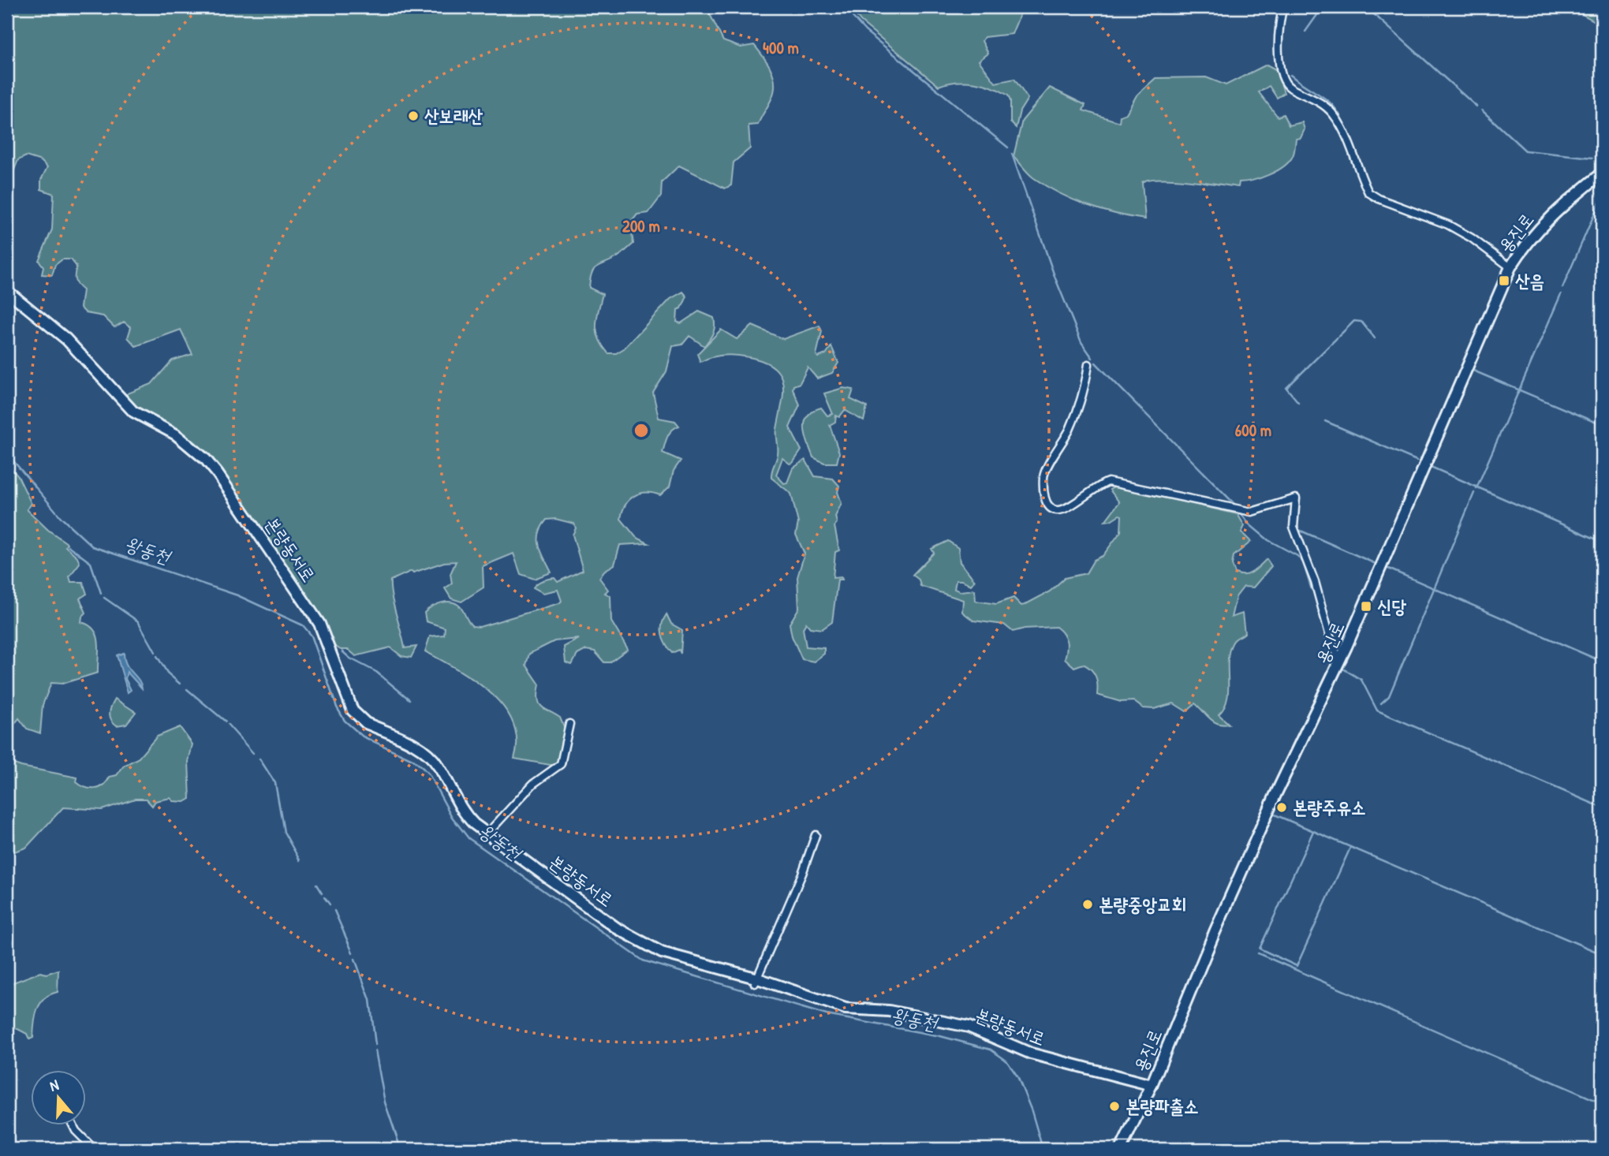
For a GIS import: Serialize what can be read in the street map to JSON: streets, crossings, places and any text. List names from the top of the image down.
{
  "streets": {
    "street": ["용진로", "본량동서로"]
  },
  "crossings": [
    ["용진로", "본량동서로"]
  ],
  "water": ["왕동천"],
  "places": {
    "other": [
      "산보래산",
      "본량주유소",
      "본량중앙교회",
      "본량파출소"
    ],
    "transit": ["산음", "신당"]
  },
  "north": "top",
  "rings": ["400 m", "200 m", "600 m"]
}
